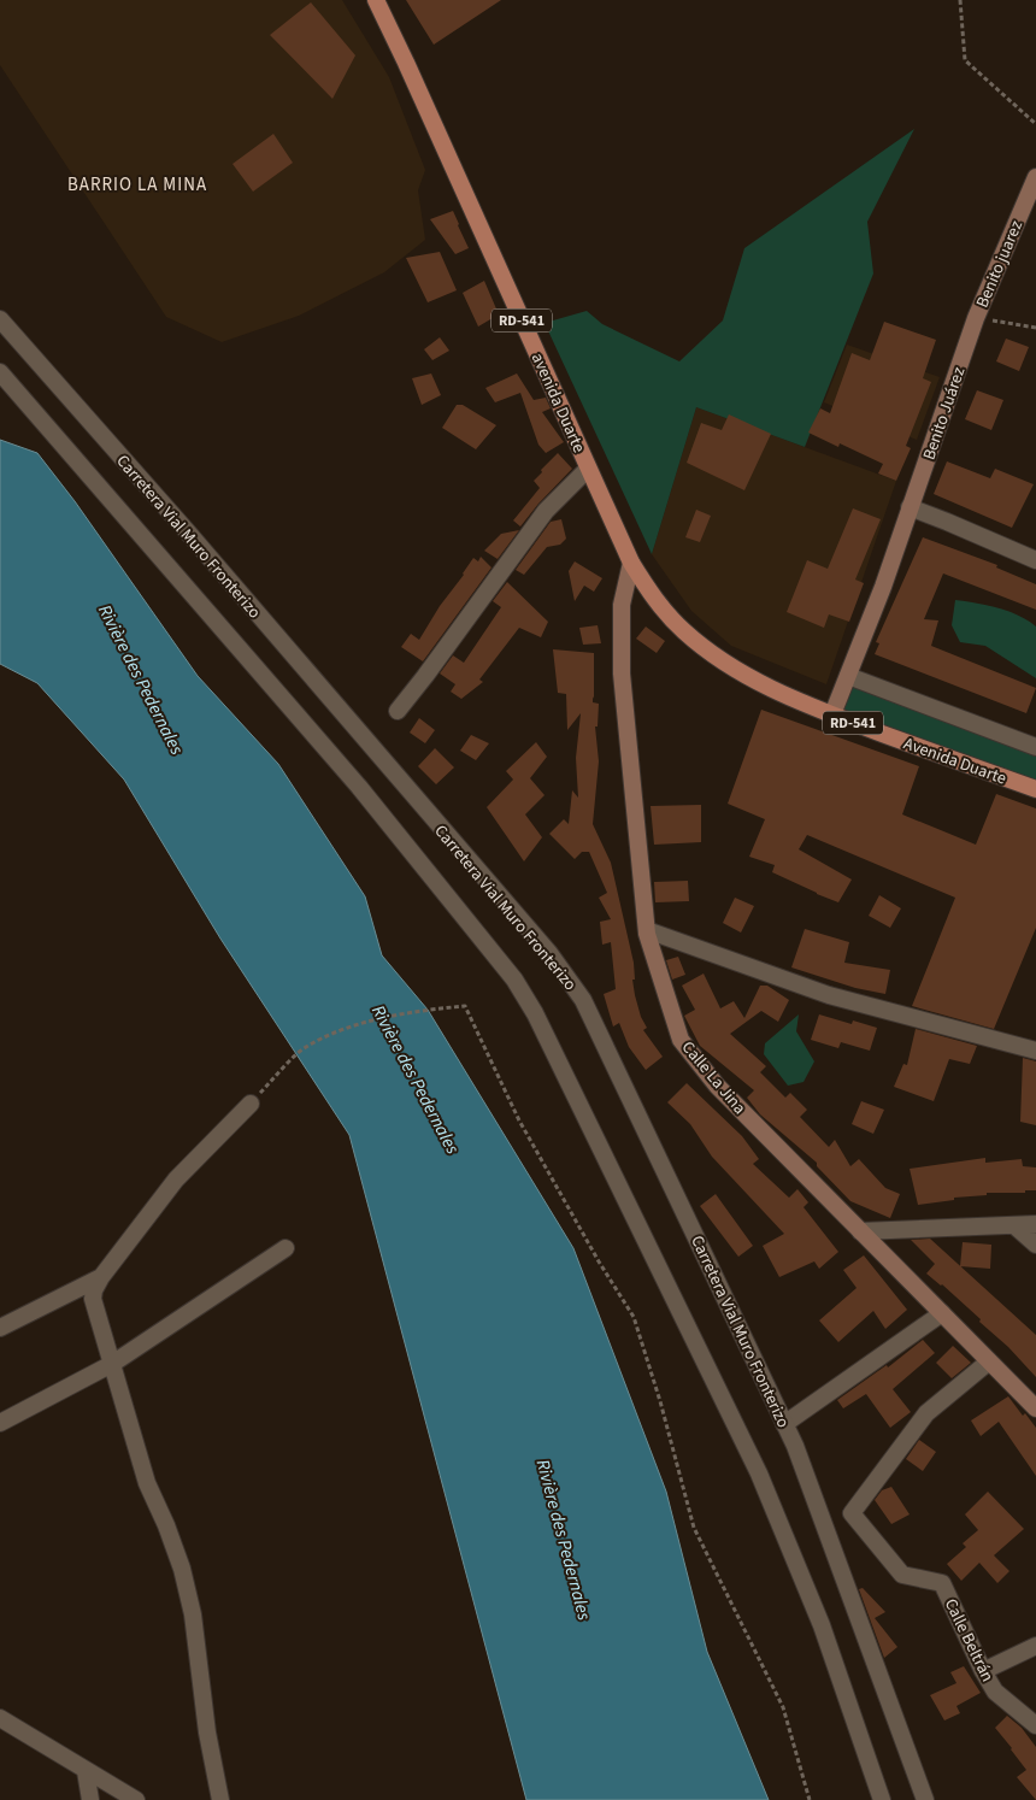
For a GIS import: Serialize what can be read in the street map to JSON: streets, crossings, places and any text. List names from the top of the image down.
{
  "streets": {
    "main road": [
      "Benito juarez",
      "RD-541",
      "avenida Duarte",
      "Benito Juárez",
      "Avenida Duarte",
      "Calle La Jina"
    ],
    "street": ["Carretera Vial Muro Fronterizo", "Calle Beltrán"]
  },
  "crossings": [
    ["Benito juarez", "Benito Juárez"],
    ["avenida Duarte", "Avenida Duarte"],
    ["avenida Duarte", "Calle La Jina"],
    ["Benito Juárez", "Avenida Duarte"],
    ["Calle La Jina", "Calle Beltrán"]
  ],
  "districts": ["BARRIO LA MINA"],
  "water": ["Rivière des Pedernales"]
}
